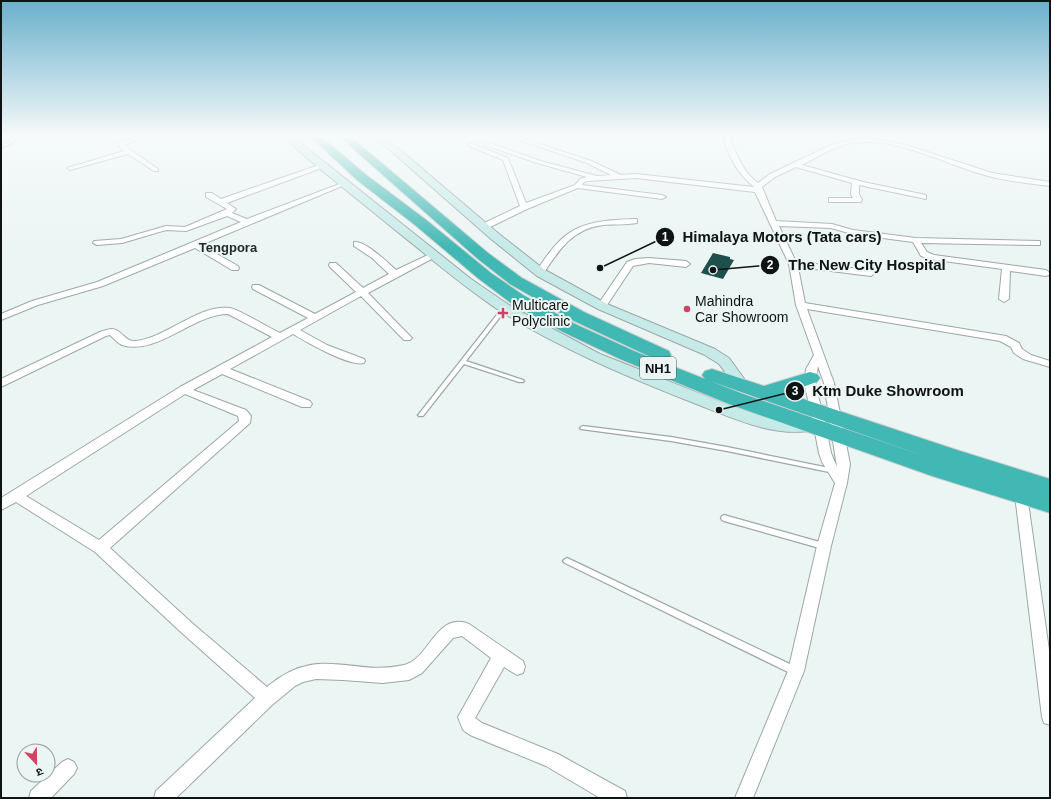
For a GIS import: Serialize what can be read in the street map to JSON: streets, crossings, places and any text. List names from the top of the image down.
{
  "streets": {
    "highway": ["NH1"]
  },
  "districts": ["Tengpora"],
  "places": {
    "other": [
      "Himalaya Motors (Tata cars)",
      "The New City Hospital",
      "Mahindra Car Showroom",
      "Ktm Duke Showroom"
    ],
    "health": ["Multicare Polyclinic"]
  },
  "north": "bottom"
}
